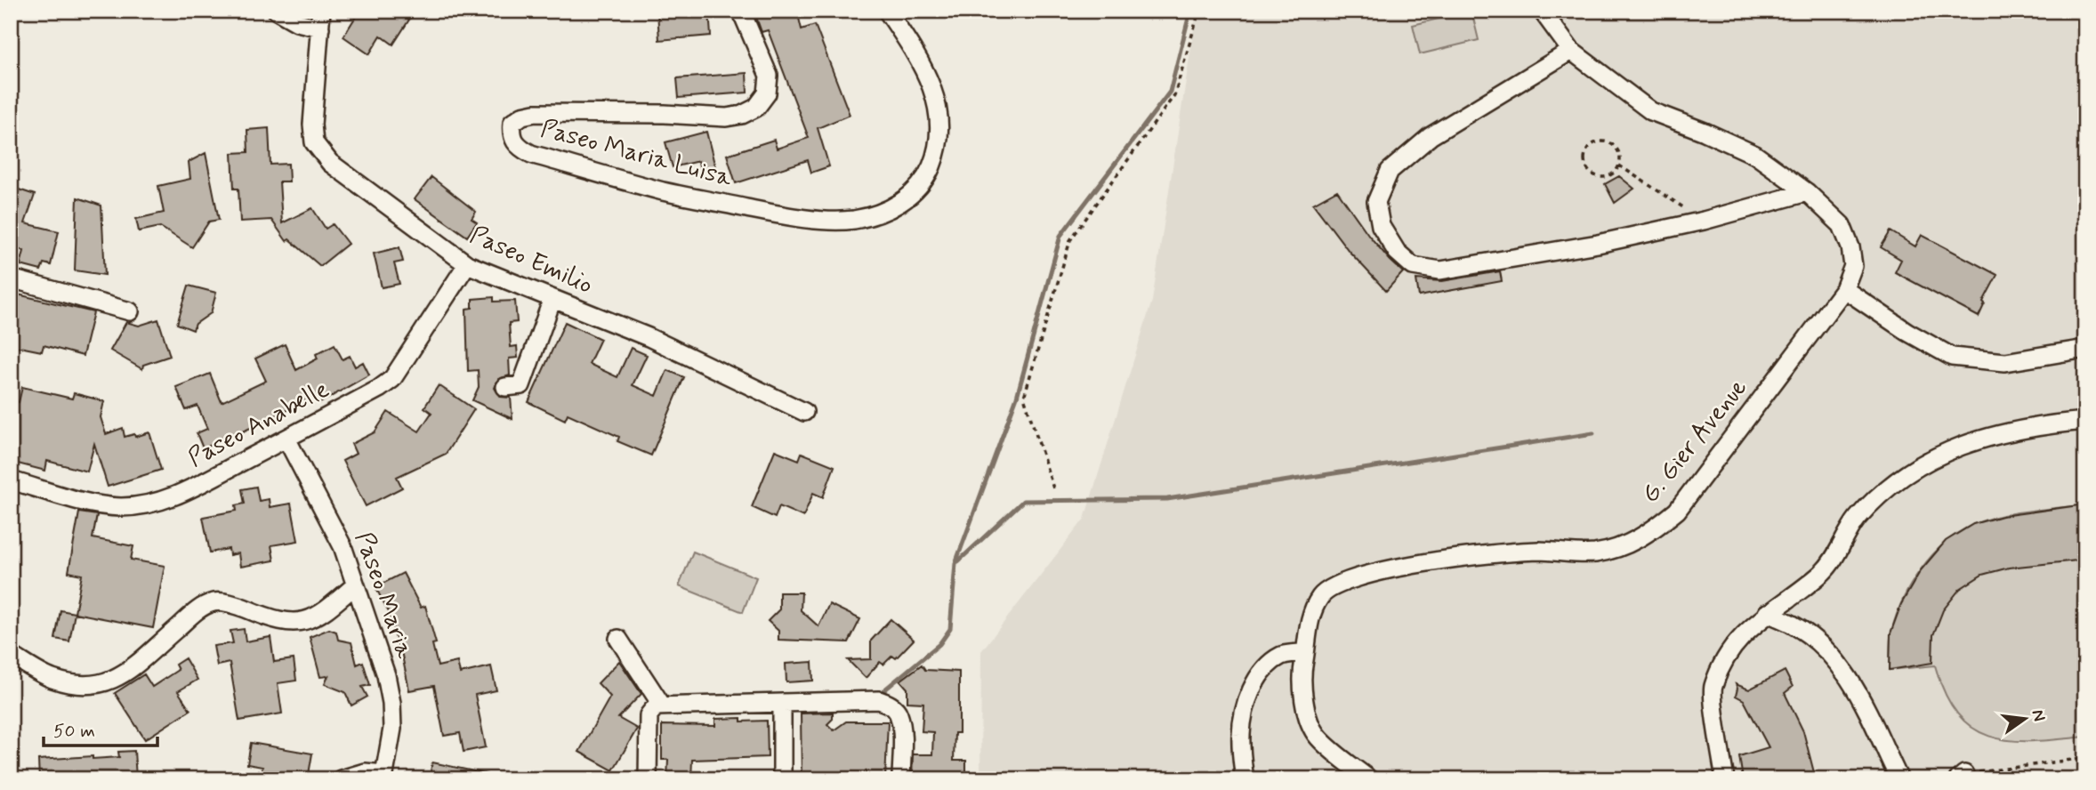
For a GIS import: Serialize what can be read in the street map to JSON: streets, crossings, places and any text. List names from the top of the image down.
{
  "streets": {
    "street": [
      "Paseo Maria Luisa",
      "Paseo Emilio",
      "Paseo Anabelle",
      "G. Gier Avenue",
      "Paseo Maria"
    ]
  },
  "crossings": [
    ["Paseo Emilio", "Paseo Anabelle"],
    ["Paseo Anabelle", "Paseo Maria"]
  ],
  "scale_bar": "50 m",
  "north": "right"
}
